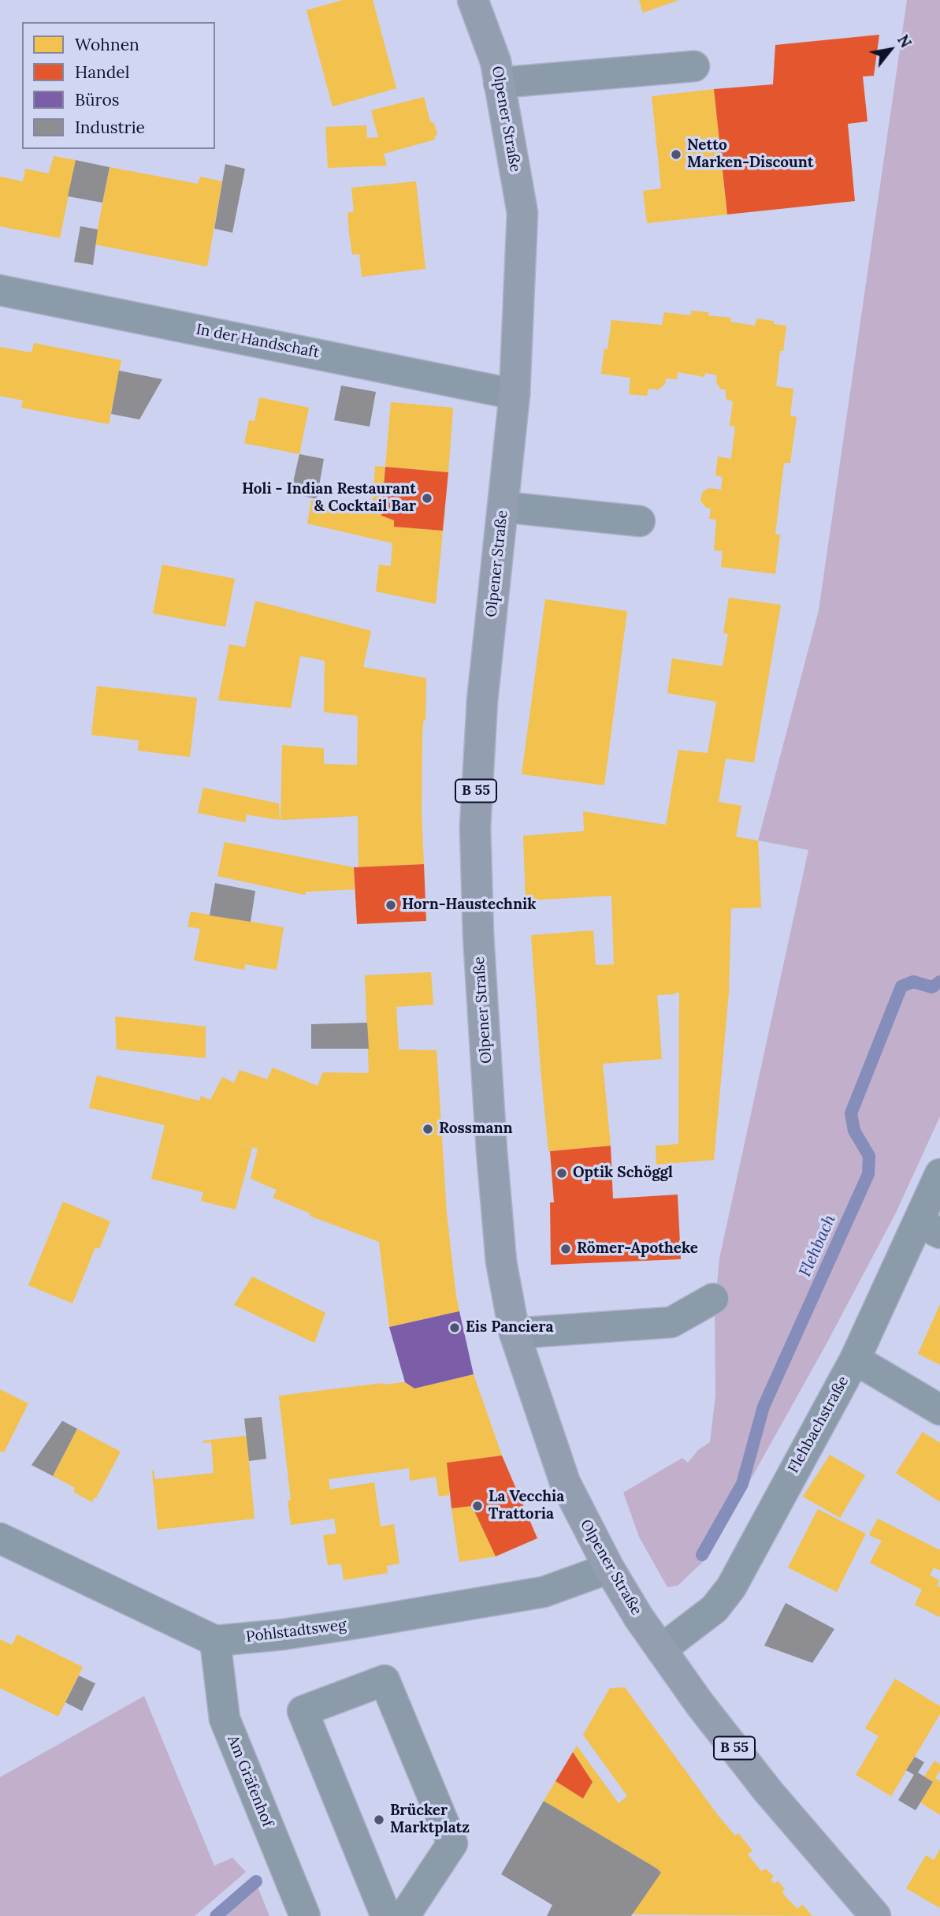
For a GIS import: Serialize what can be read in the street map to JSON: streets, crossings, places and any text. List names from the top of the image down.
{
  "streets": {
    "main road": ["Olpener Straße", "B 55"],
    "street": [
      "In der Handschaft",
      "Flehbachstraße",
      "Pohlstadtsweg",
      "Am Gräfenhof"
    ]
  },
  "crossings": [
    ["Olpener Straße", "In der Handschaft"],
    ["Olpener Straße", "Flehbachstraße"],
    ["Olpener Straße", "Pohlstadtsweg"],
    ["Pohlstadtsweg", "Am Gräfenhof"]
  ],
  "water": ["Flehbach"],
  "places": [
    "Netto Marken-Discount",
    "Holi - Indian Restaurant & Cocktail Bar",
    "Horn-Haustechnik",
    "Rossmann",
    "Optik Schöggl",
    "Römer-Apotheke",
    "Eis Panciera",
    "La Vecchia Trattoria",
    "Brücker Marktplatz"
  ],
  "legend": [
    "Wohnen",
    "Handel",
    "Büros",
    "Industrie"
  ],
  "north": "top right"
}
